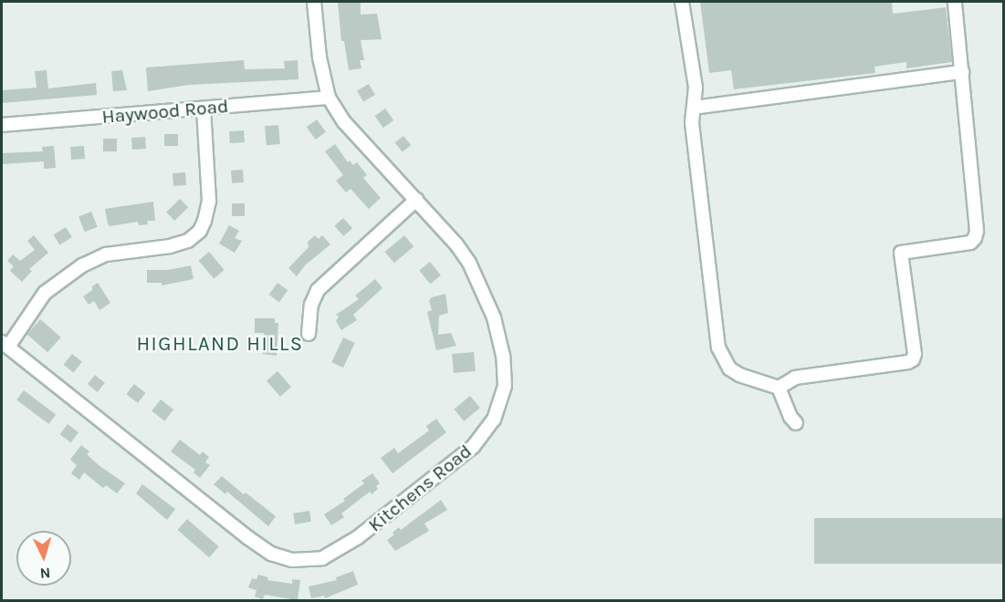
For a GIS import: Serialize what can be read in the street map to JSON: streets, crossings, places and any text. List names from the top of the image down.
{
  "streets": {
    "street": ["Haywood Road", "Kitchens Road"]
  },
  "crossings": [
    ["Haywood Road", "Kitchens Road"]
  ],
  "districts": ["HIGHLAND HILLS"],
  "north": "bottom"
}
